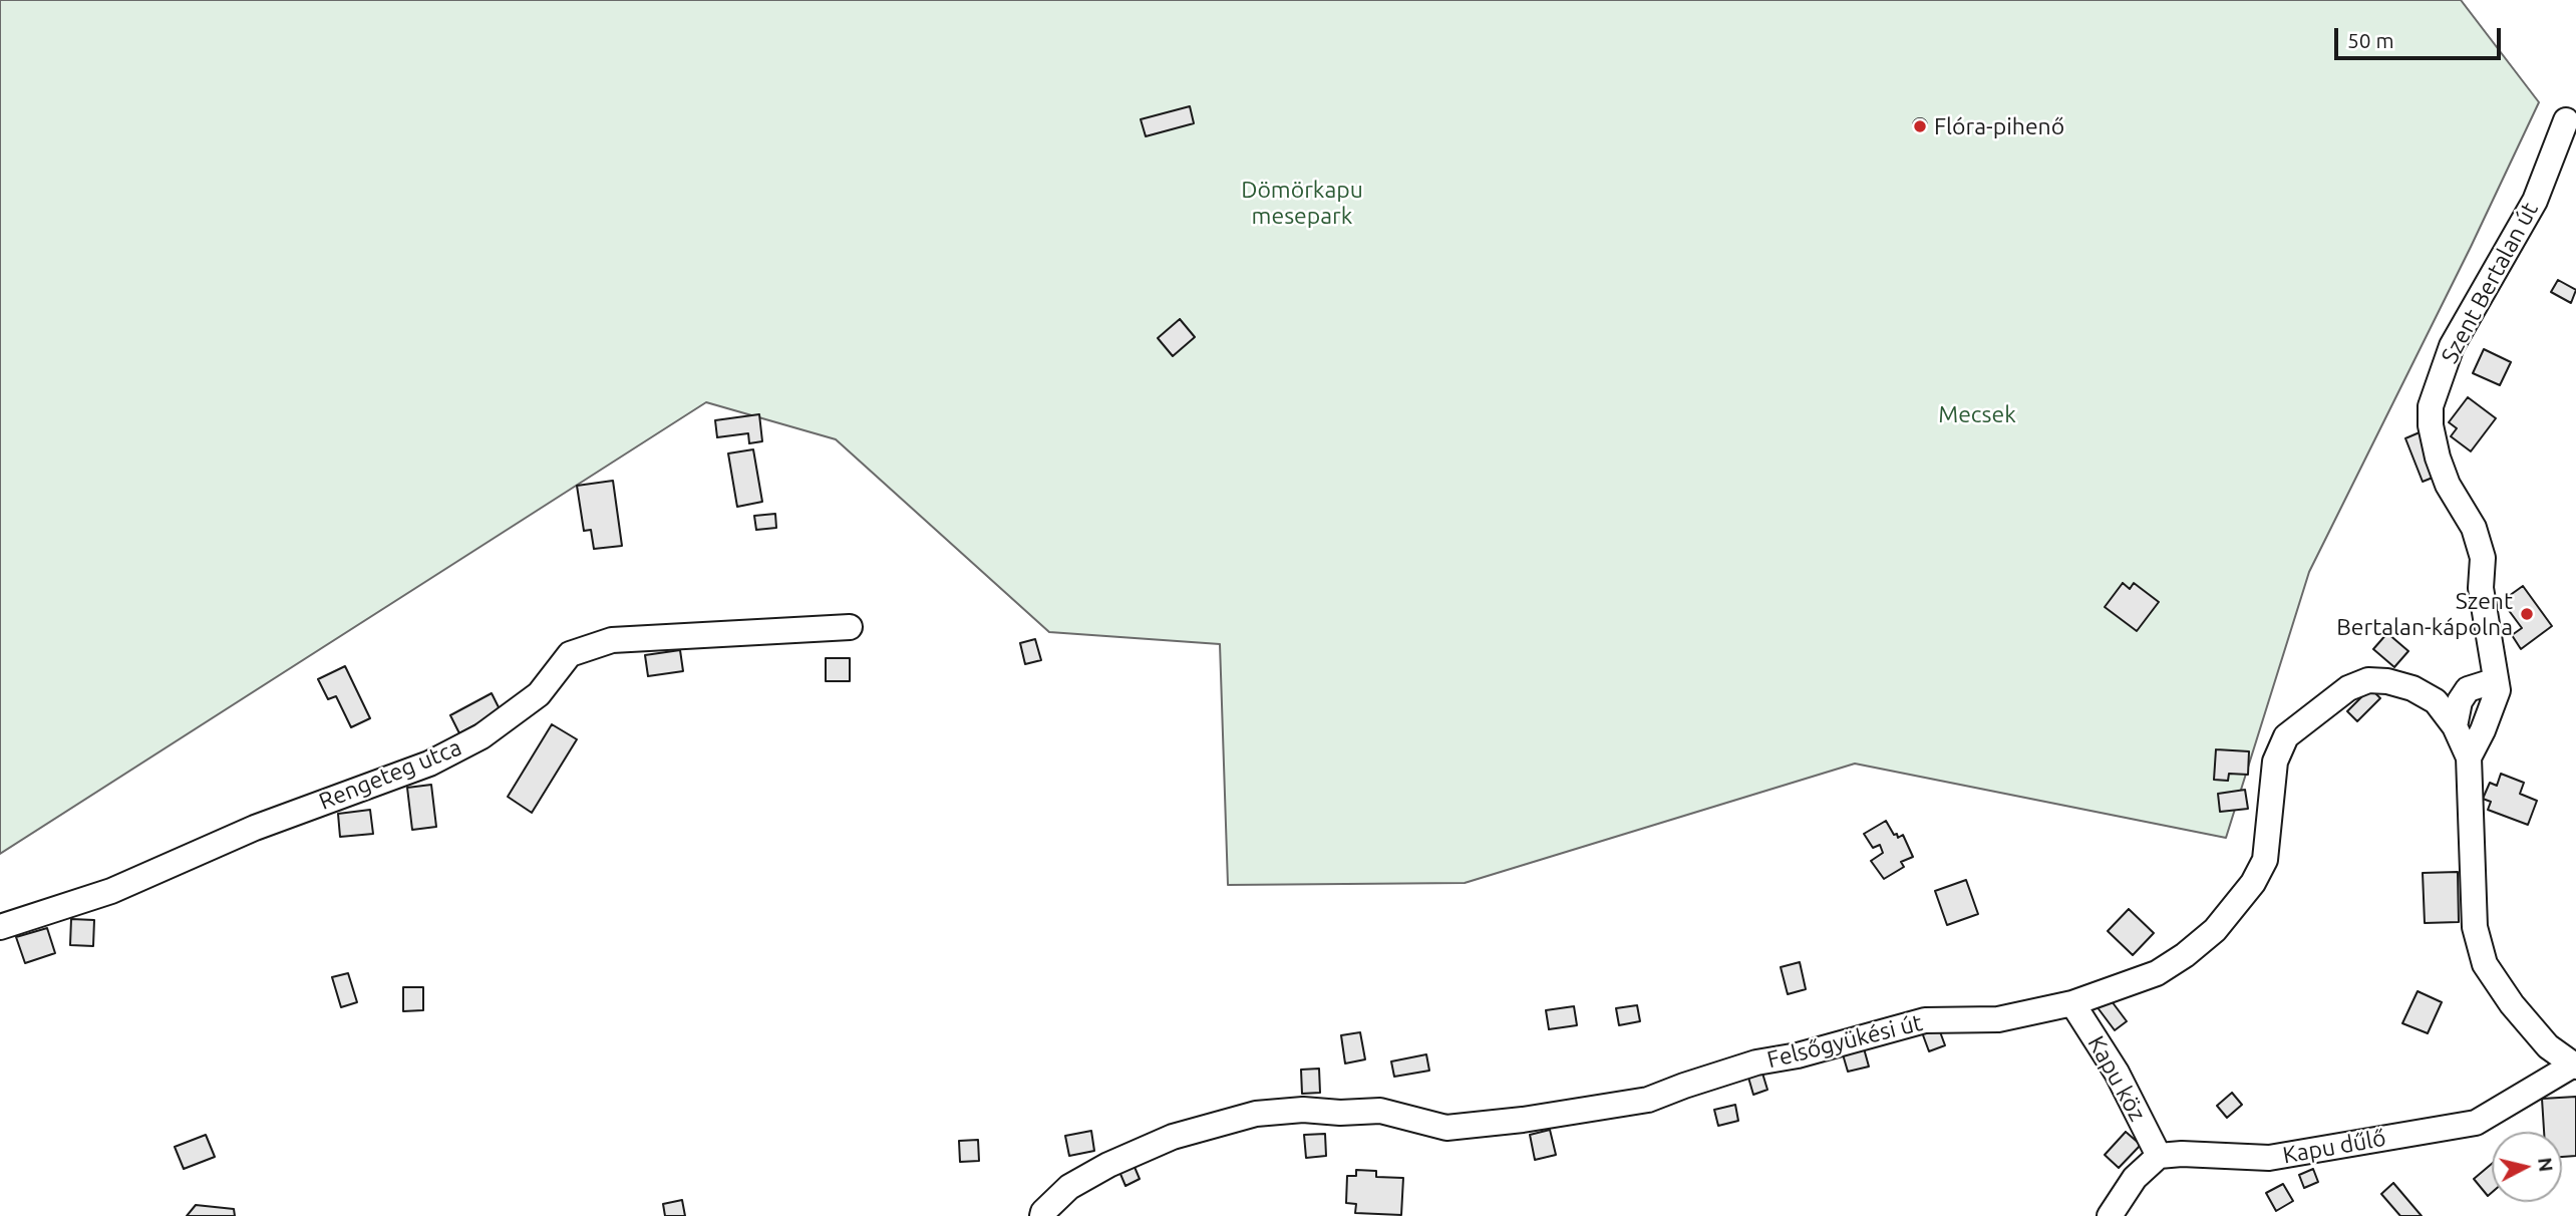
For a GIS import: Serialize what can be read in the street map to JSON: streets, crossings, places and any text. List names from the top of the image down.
{
  "streets": {
    "street": [
      "Szent Bertalan út",
      "Rengeteg utca",
      "Felsőgyükési út",
      "Kapu köz",
      "Kapu dűlő"
    ]
  },
  "crossings": [
    ["Felsőgyükési út", "Kapu köz"],
    ["Kapu köz", "Kapu dűlő"]
  ],
  "parks": ["Dömörkapu mesepark", "Mecsek"],
  "places": ["Flóra-pihenő", "Szent Bertalan-kápolna"],
  "scale_bar": "50 m",
  "north": "right"
}
